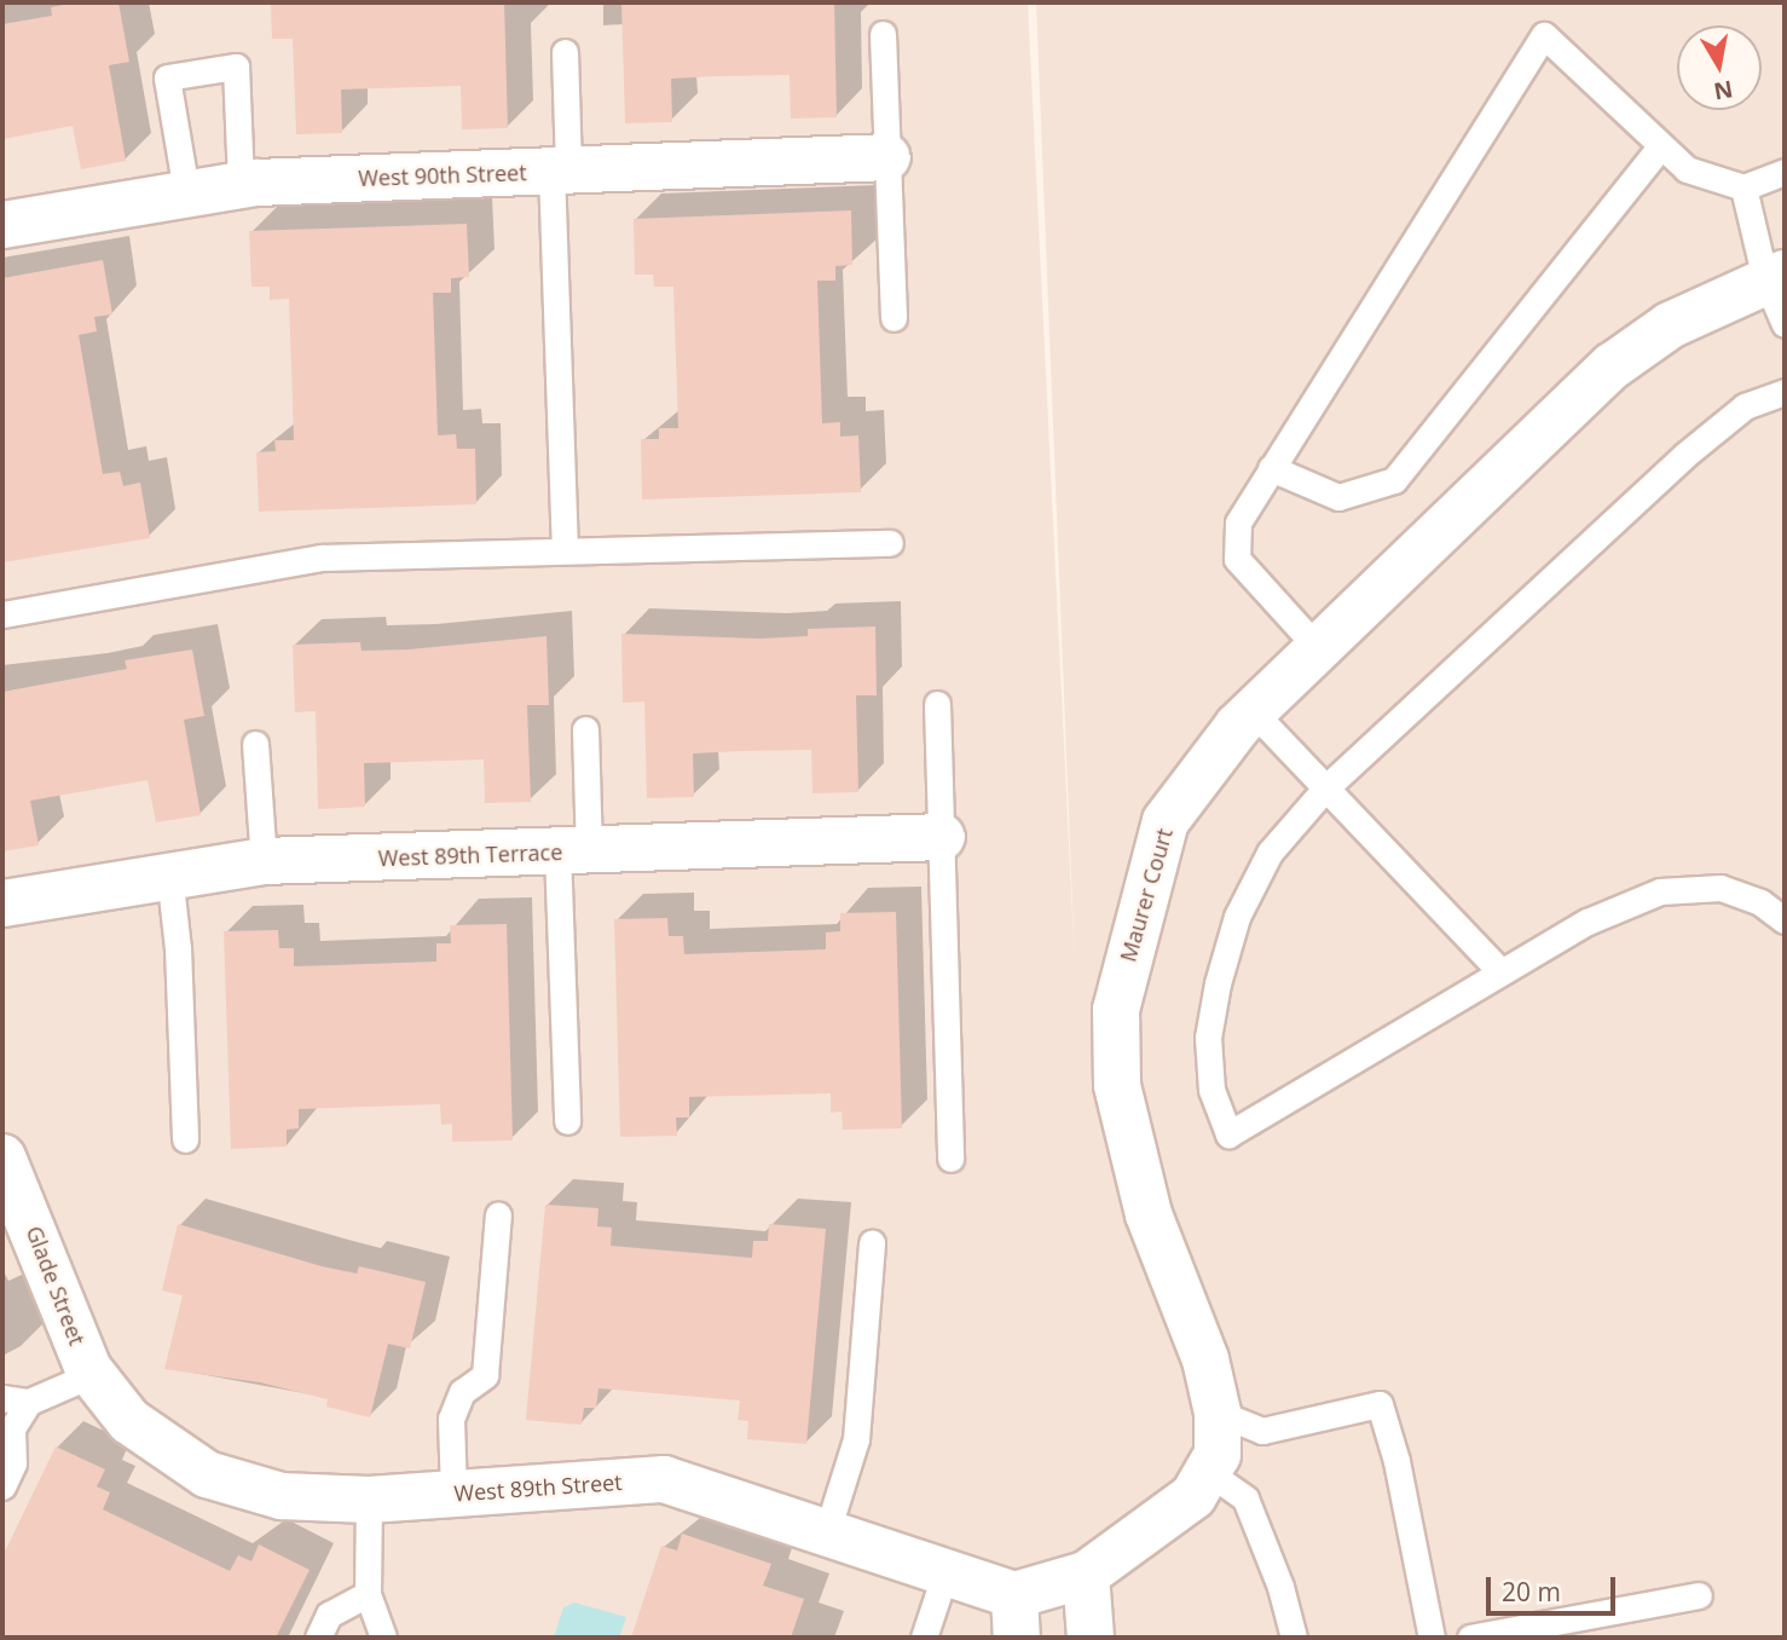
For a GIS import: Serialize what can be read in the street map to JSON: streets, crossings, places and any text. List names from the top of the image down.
{
  "streets": {
    "street": [
      "West 90th Street",
      "West 89th Terrace",
      "Maurer Court",
      "Glade Street",
      "West 89th Street"
    ]
  },
  "crossings": [
    ["Maurer Court", "West 89th Street"],
    ["Glade Street", "West 89th Street"]
  ],
  "scale_bar": "20 m",
  "north": "bottom"
}
